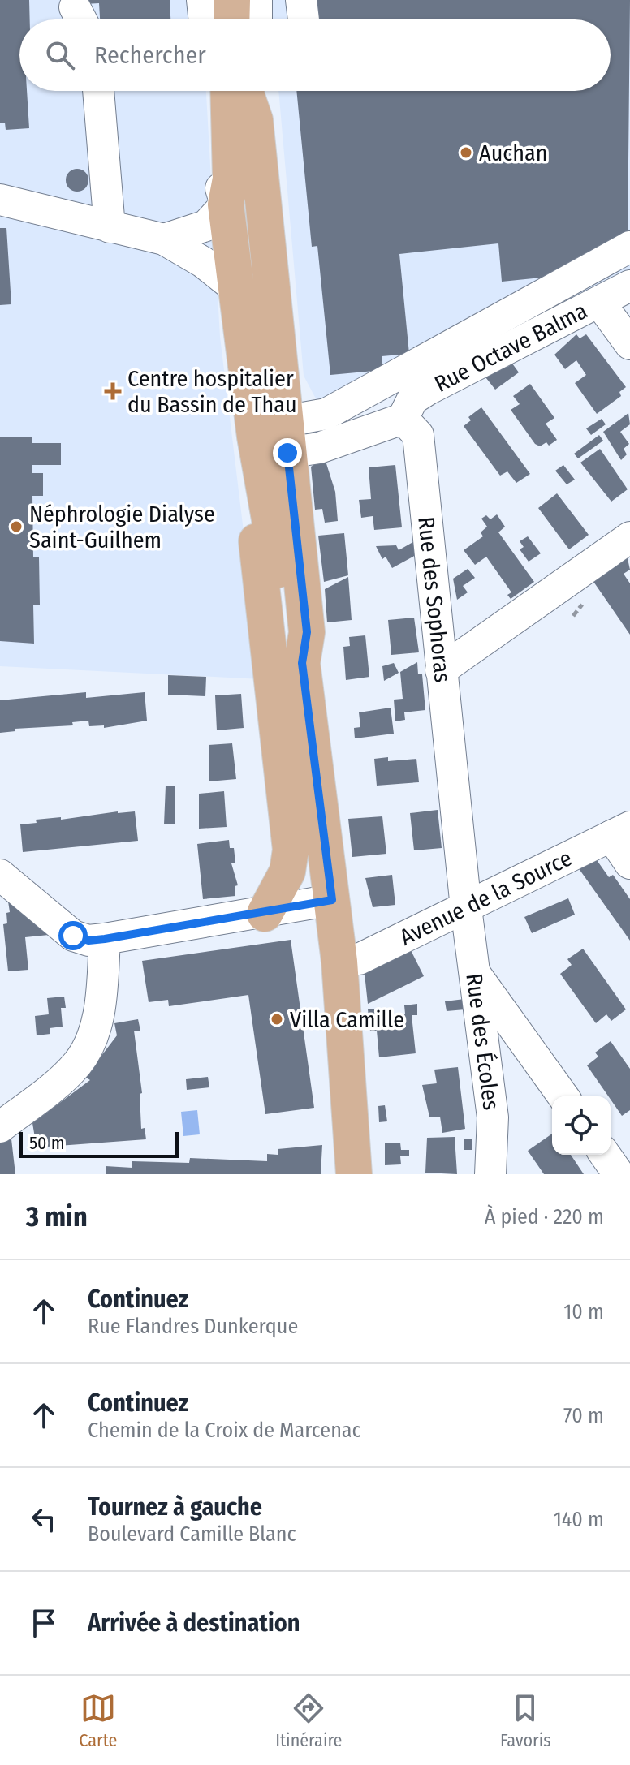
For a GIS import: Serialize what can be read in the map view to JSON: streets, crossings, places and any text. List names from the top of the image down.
{
  "streets": {
    "street": [
      "Rue Octave Balma",
      "Rue des Sophoras",
      "Avenue de la Source",
      "Rue des Écoles"
    ]
  },
  "crossings": [
    ["Rue Octave Balma", "Rue des Sophoras"],
    ["Rue des Sophoras", "Avenue de la Source"],
    ["Rue des Sophoras", "Rue des Écoles"],
    ["Avenue de la Source", "Rue des Écoles"]
  ],
  "places": {
    "other": ["Auchan", "Néphrologie Dialyse Saint-Guilhem", "Villa Camille"],
    "health": ["Centre hospitalier du Bassin de Thau"]
  },
  "scale_bar": "50 m",
  "page": {
    "search": "Rechercher",
    "scale": "50 m",
    "heading": ["3 min", "À pied · 220 m"],
    "list": [
      ["Continuez", "Rue Flandres Dunkerque", "10 m"],
      ["Continuez", "Chemin de la Croix de Marcenac", "70 m"],
      ["Tournez à gauche", "Boulevard Camille Blanc", "140 m"],
      "Arrivée à destination"
    ],
    "nav": ["Carte", "Itinéraire", "Favoris"]
  }
}
